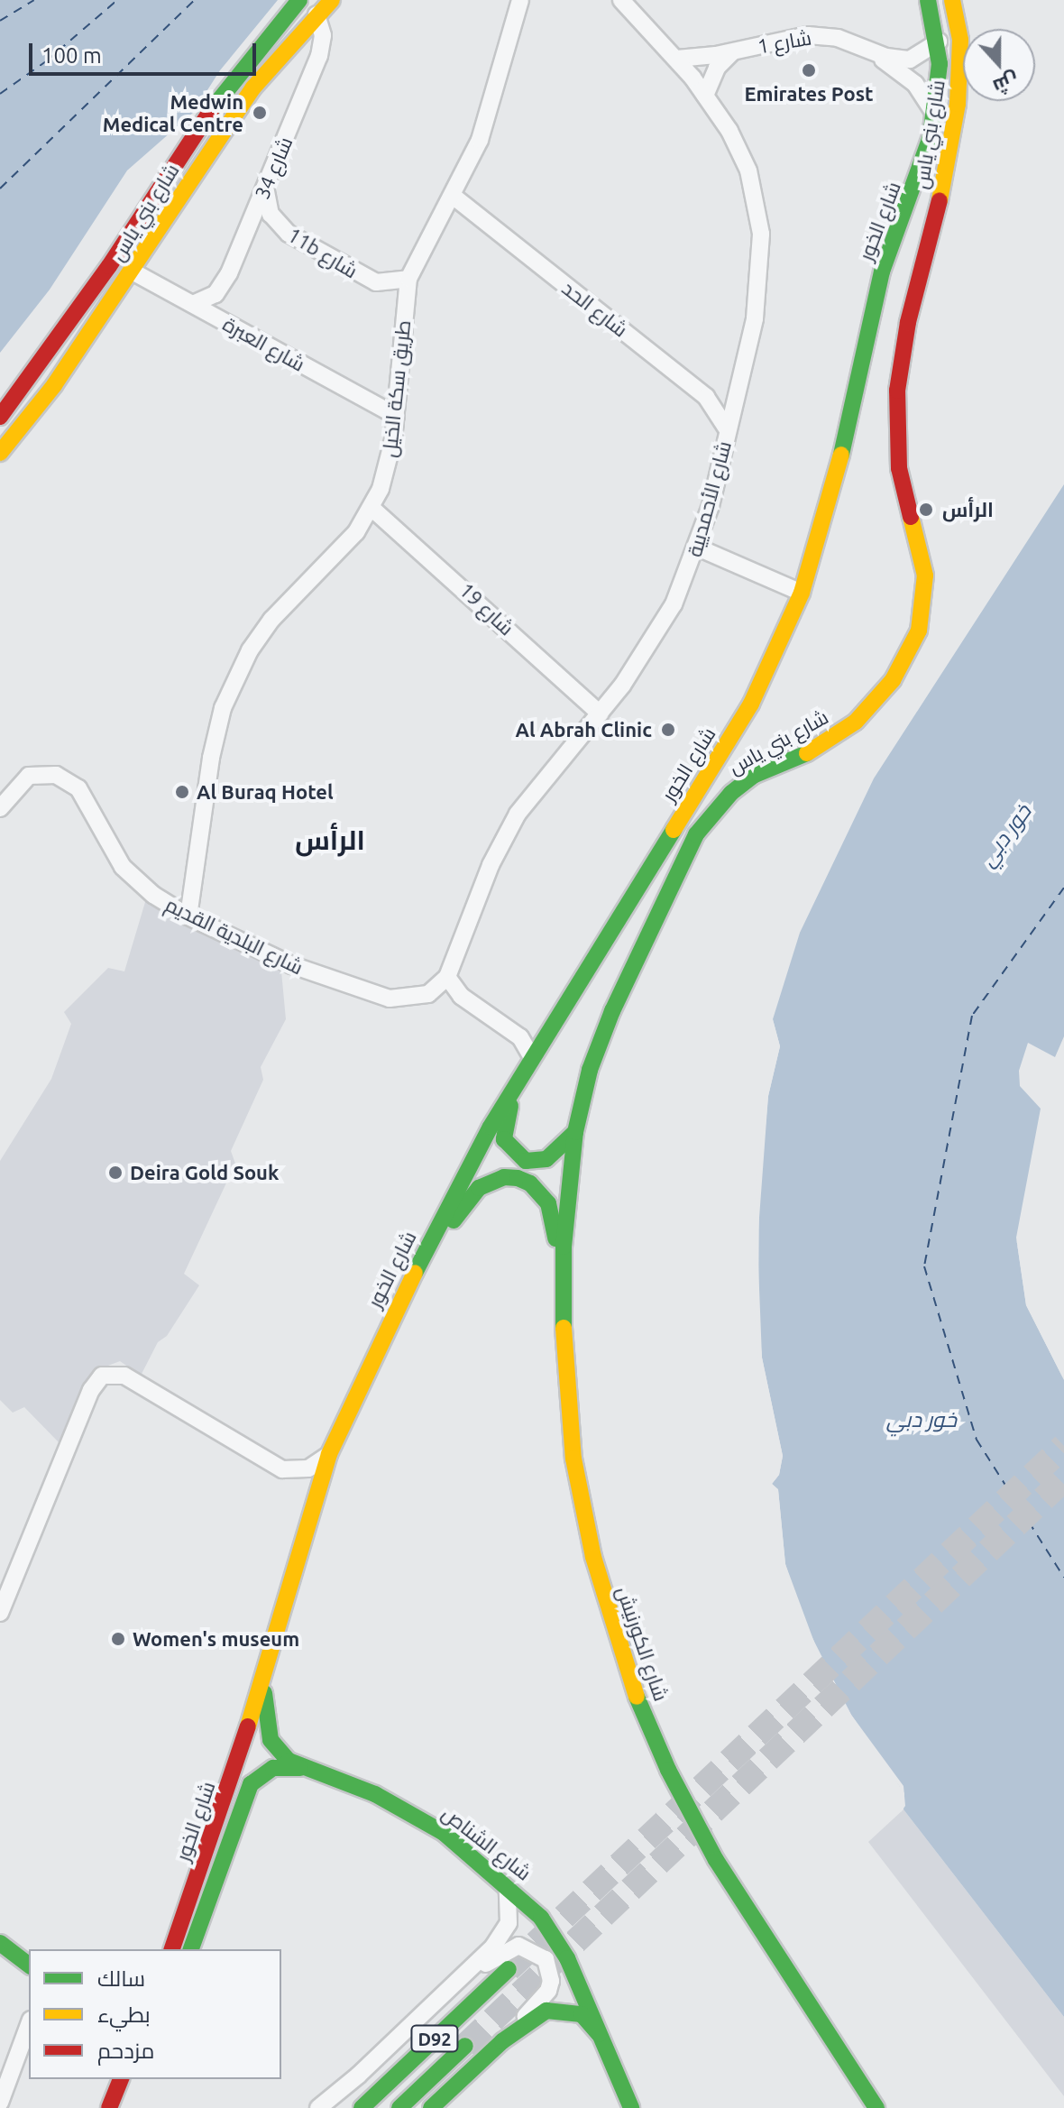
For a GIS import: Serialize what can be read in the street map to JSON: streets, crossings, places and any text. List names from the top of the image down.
{
  "streets": {
    "main road": [
      "شارع بني ياس",
      "شارع الخور",
      "شارع الكورنيش",
      "شارع الشناص",
      "D92"
    ],
    "street": [
      "شارع 1",
      "شارع 34",
      "11b شارع",
      "شارع الحد",
      "شارع العبرة",
      "طريق سكة الخيل",
      "شارع الأحمديية",
      "شارع 19",
      "شارع البلدية القديم"
    ]
  },
  "crossings": [
    ["شارع 1", "شارع الخور"],
    ["شارع 1", "شارع الأحمديية"],
    ["شارع بني ياس", "شارع 34"],
    ["شارع بني ياس", "شارع العبرة"],
    ["شارع بني ياس", "شارع الكورنيش"],
    ["شارع 34", "11b شارع"],
    ["شارع 34", "شارع العبرة"],
    ["شارع الخور", "شارع الشناص"],
    ["11b شارع", "طريق سكة الخيل"],
    ["شارع الحد", "طريق سكة الخيل"],
    ["شارع الحد", "شارع الأحمديية"],
    ["شارع العبرة", "طريق سكة الخيل"],
    ["طريق سكة الخيل", "شارع 19"],
    ["طريق سكة الخيل", "شارع البلدية القديم"],
    ["شارع الأحمديية", "شارع 19"]
  ],
  "districts": ["الرأس"],
  "water": ["خور دبي"],
  "places": [
    "Emirates Post",
    "Medwin Medical Centre",
    "الرأس",
    "Al Abrah Clinic",
    "Al Buraq Hotel",
    "Deira Gold Souk",
    "Women's museum"
  ],
  "legend": ["سالك", "بطيء", "مزدحم"],
  "scale_bar": "100 m",
  "north": "bottom"
}
